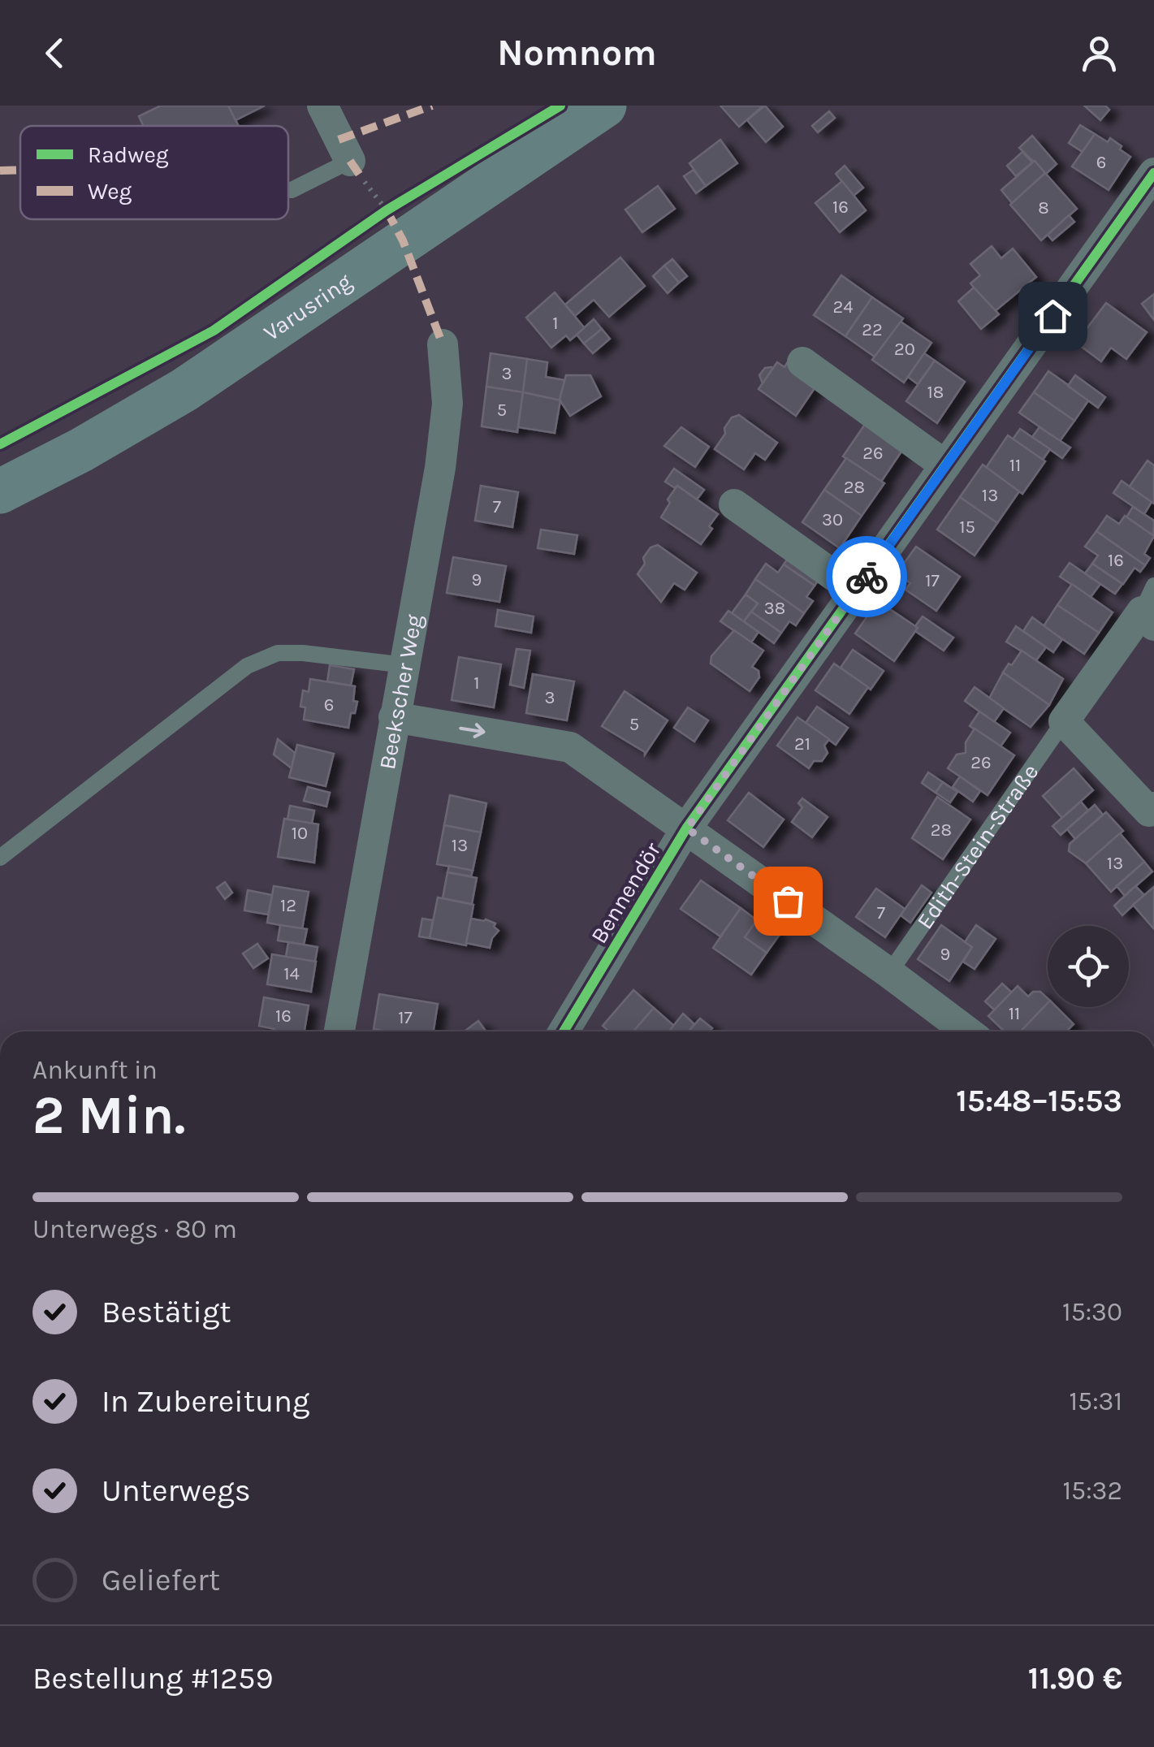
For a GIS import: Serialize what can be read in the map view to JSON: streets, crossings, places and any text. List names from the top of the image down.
{
  "streets": {
    "main road": ["Varusring"],
    "street": ["Beekscher Weg", "Edith-Stein-Straße", "Bennendör"]
  },
  "house_numbers": [
    "6",
    "16",
    "8",
    "24",
    "1",
    "22",
    "20",
    "3",
    "18",
    "5",
    "26",
    "11",
    "28",
    "13",
    "7",
    "30",
    "15",
    "16",
    "9",
    "17",
    "38",
    "1",
    "3",
    "6",
    "5",
    "21",
    "26",
    "28",
    "10",
    "13",
    "13",
    "12",
    "7",
    "9",
    "14",
    "11",
    "16",
    "17"
  ],
  "legend": ["Radweg", "Weg"],
  "page": {
    "header": "Nomnom",
    "heading": ["2 Min.", "Ankunft in", "15:48–15:53"],
    "panel": ["Bestellung #1259", "11.90 €"],
    "bar": "Unterwegs · 80 m",
    "list": [
      ["Bestätigt", "15:30"],
      ["In Zubereitung", "15:31"],
      ["Unterwegs", "15:32"],
      "Geliefert"
    ]
  }
}
